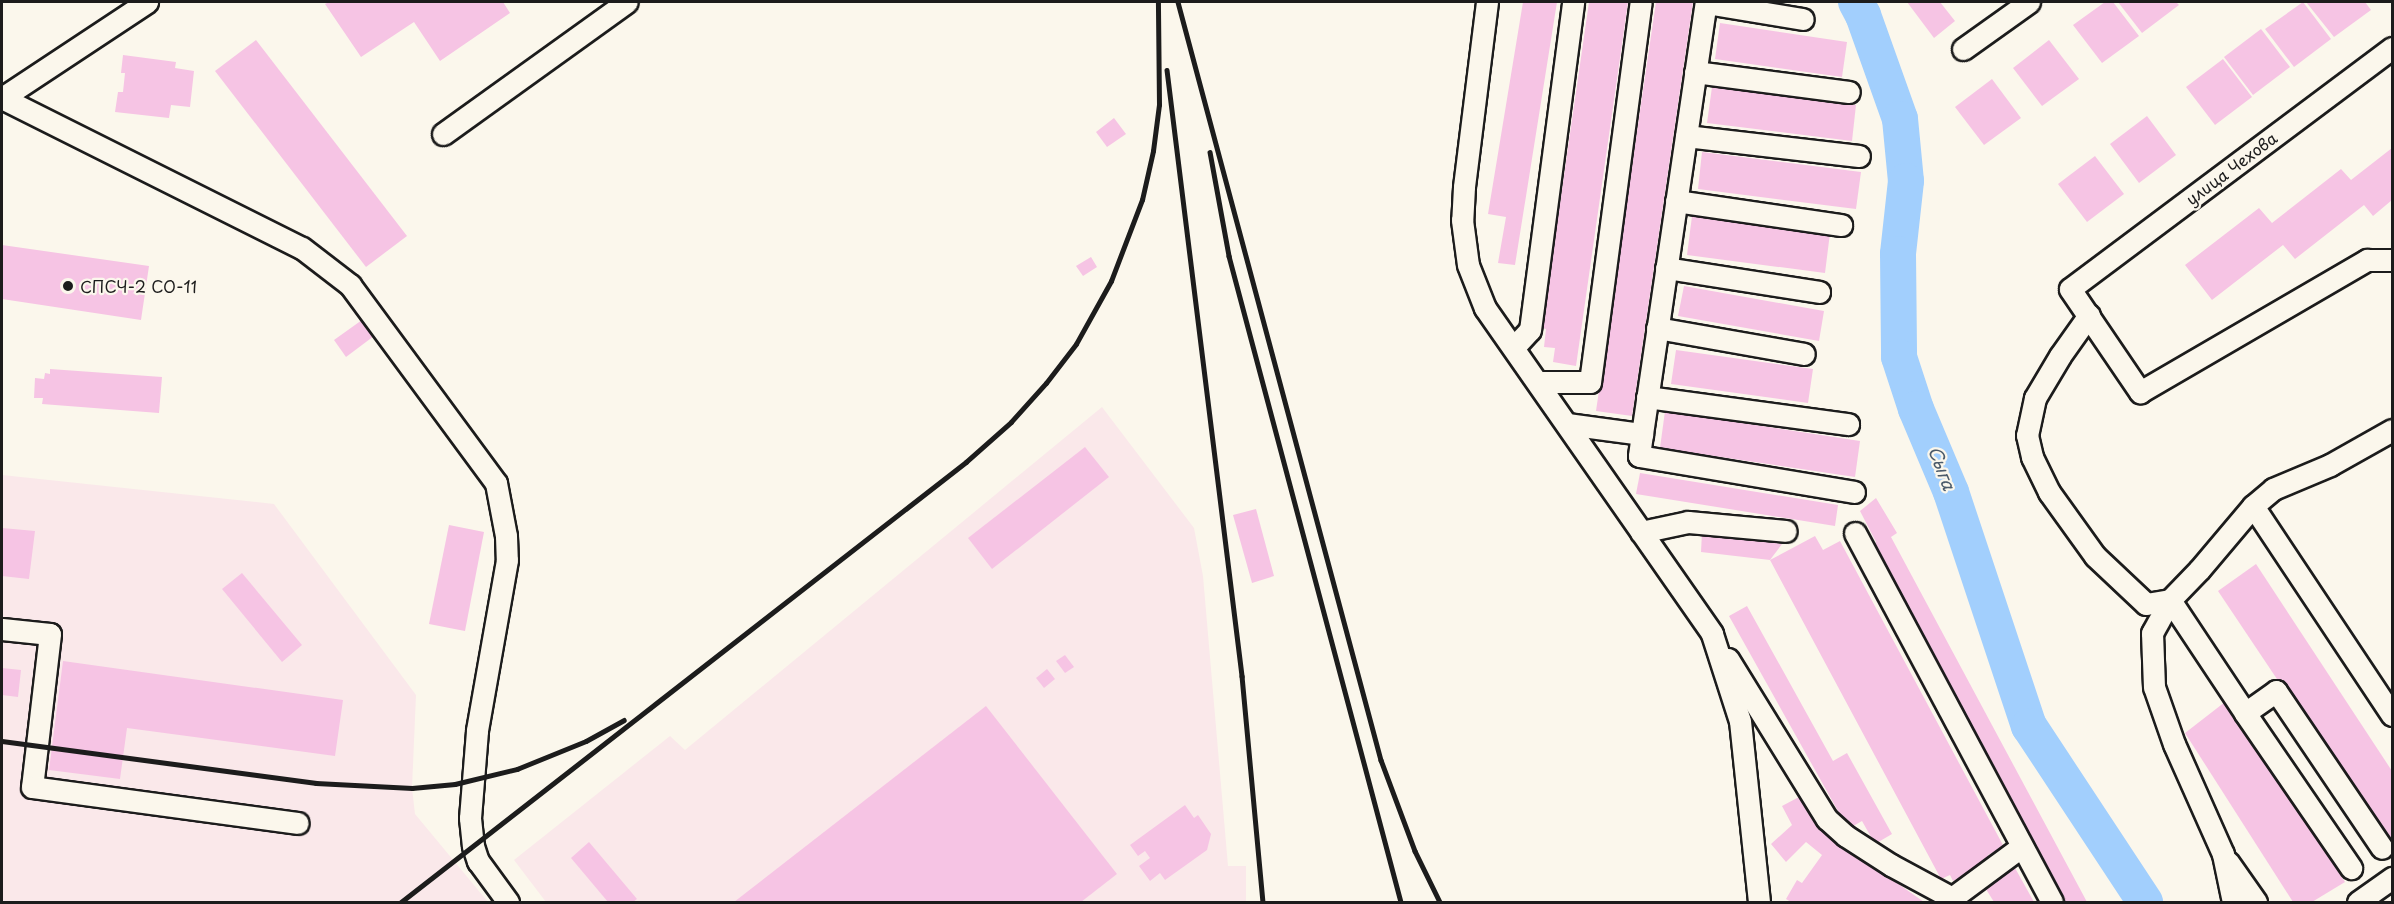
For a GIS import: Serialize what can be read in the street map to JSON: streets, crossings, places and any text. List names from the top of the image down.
{
  "streets": {
    "street": ["улица Чехова"]
  },
  "water": ["Сыга"],
  "places": ["СПСЧ-2 СО-11"]
}
